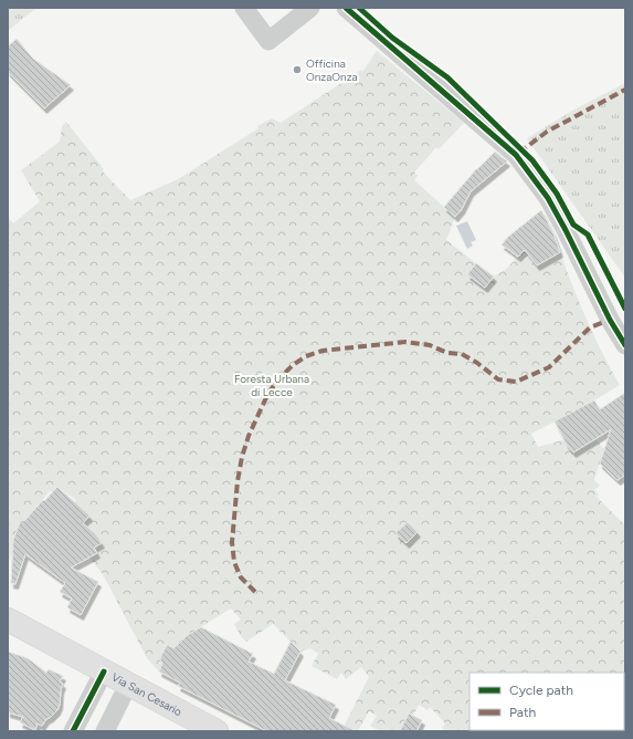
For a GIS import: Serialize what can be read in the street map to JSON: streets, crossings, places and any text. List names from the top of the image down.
{
  "streets": {
    "main road": ["Via San Cesario"]
  },
  "parks": ["Foresta Urbana di Lecce"],
  "places": ["Officina OnzaOnza"],
  "legend": ["Cycle path", "Path"]
}
